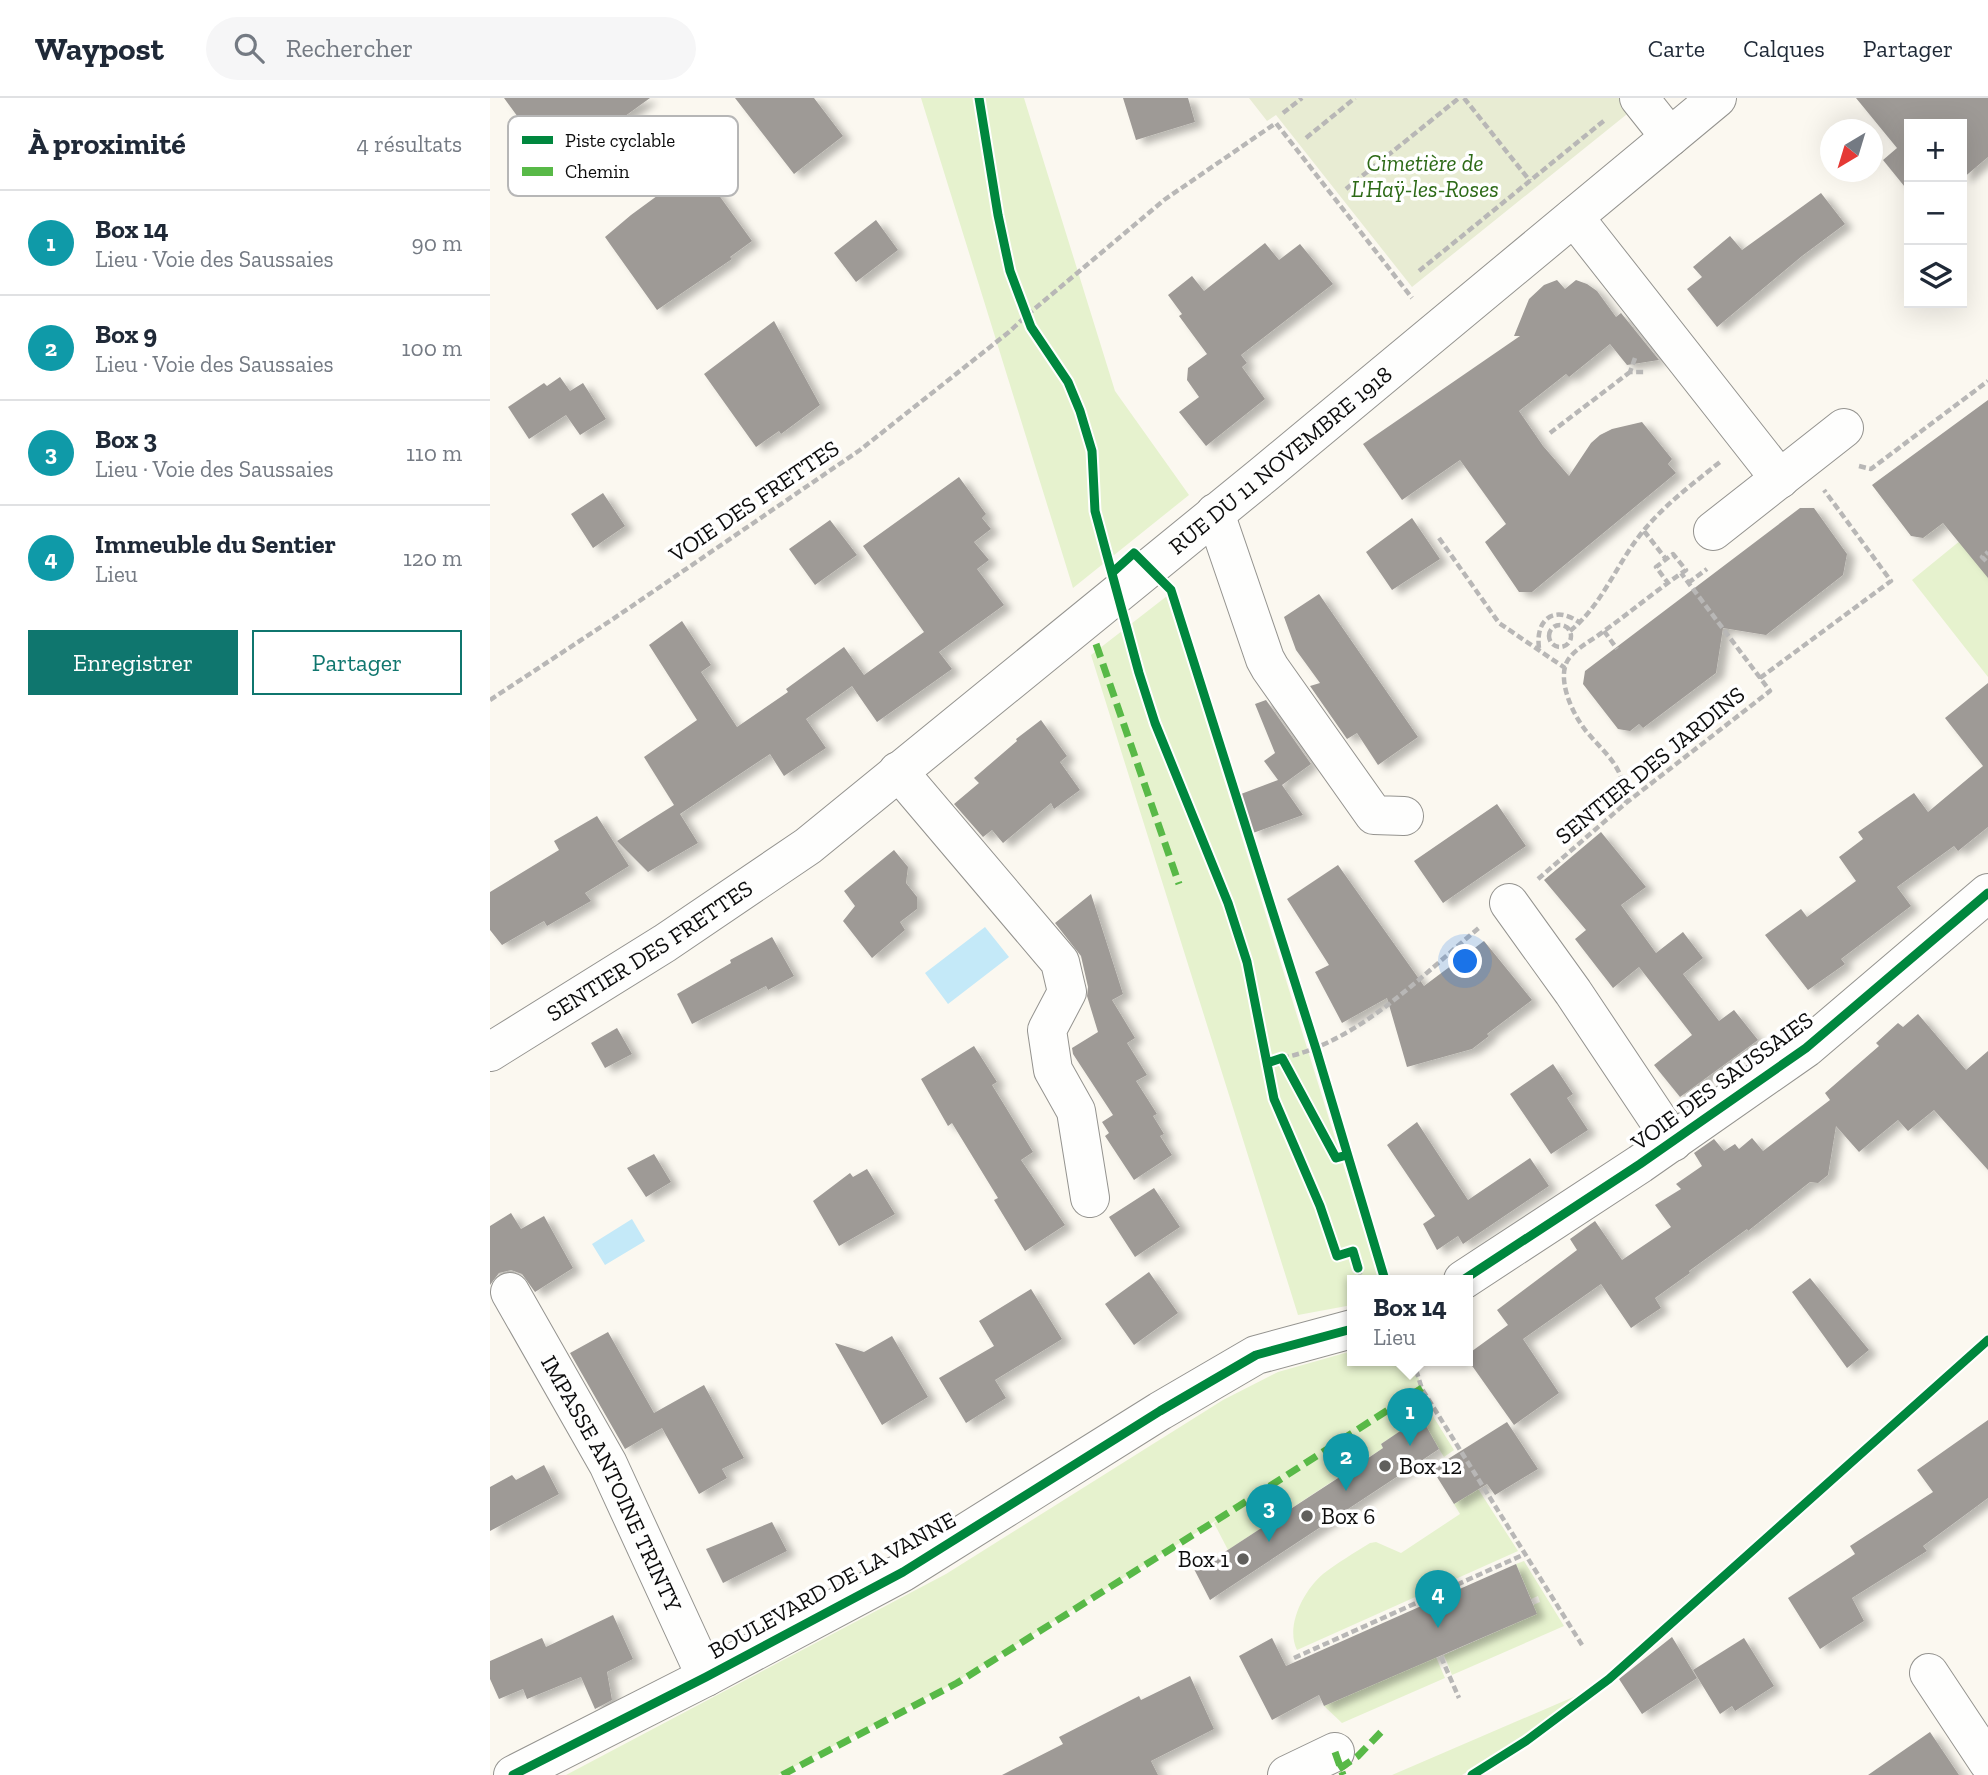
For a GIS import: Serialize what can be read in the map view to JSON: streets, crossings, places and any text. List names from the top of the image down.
{
  "streets": {
    "street": [
      "RUE DU 11 NOVEMBRE 1918",
      "SENTIER DES FRETTES",
      "VOIE DES SAUSSAIES",
      "IMPASSE ANTOINE TRINTY",
      "BOULEVARD DE LA VANNE"
    ],
    "path": ["VOIE DES FRETTES", "SENTIER DES JARDINS"]
  },
  "crossings": [
    ["RUE DU 11 NOVEMBRE 1918", "SENTIER DES FRETTES"],
    ["IMPASSE ANTOINE TRINTY", "BOULEVARD DE LA VANNE"]
  ],
  "parks": ["Cimetière de L'Haÿ-les-Roses"],
  "places": ["Box 12", "Box 6", "Box 1"],
  "legend": ["Piste cyclable", "Chemin"],
  "north": "bottom left",
  "page": {
    "header": "Waypost",
    "search": "Rechercher",
    "nav": ["Carte", "Calques", "Partager"],
    "heading": ["À proximité", "4 résultats"],
    "map_buttons": ["+", "−"],
    "list": [
      {
        "mark": "1",
        "name": "Box 14",
        "note": "Lieu · Voie des Saussaies",
        "value": "90 m"
      },
      {
        "mark": "2",
        "name": "Box 9",
        "note": "Lieu · Voie des Saussaies",
        "value": "100 m"
      },
      {
        "mark": "3",
        "name": "Box 3",
        "note": "Lieu · Voie des Saussaies",
        "value": "110 m"
      },
      {
        "mark": "4",
        "name": "Immeuble du Sentier",
        "note": "Lieu",
        "value": "120 m"
      }
    ],
    "buttons": ["Enregistrer", "Partager"],
    "popup": ["Box 14", "Lieu"],
    "pins": [
      "1",
      "2",
      "3",
      "4"
    ]
  }
}
